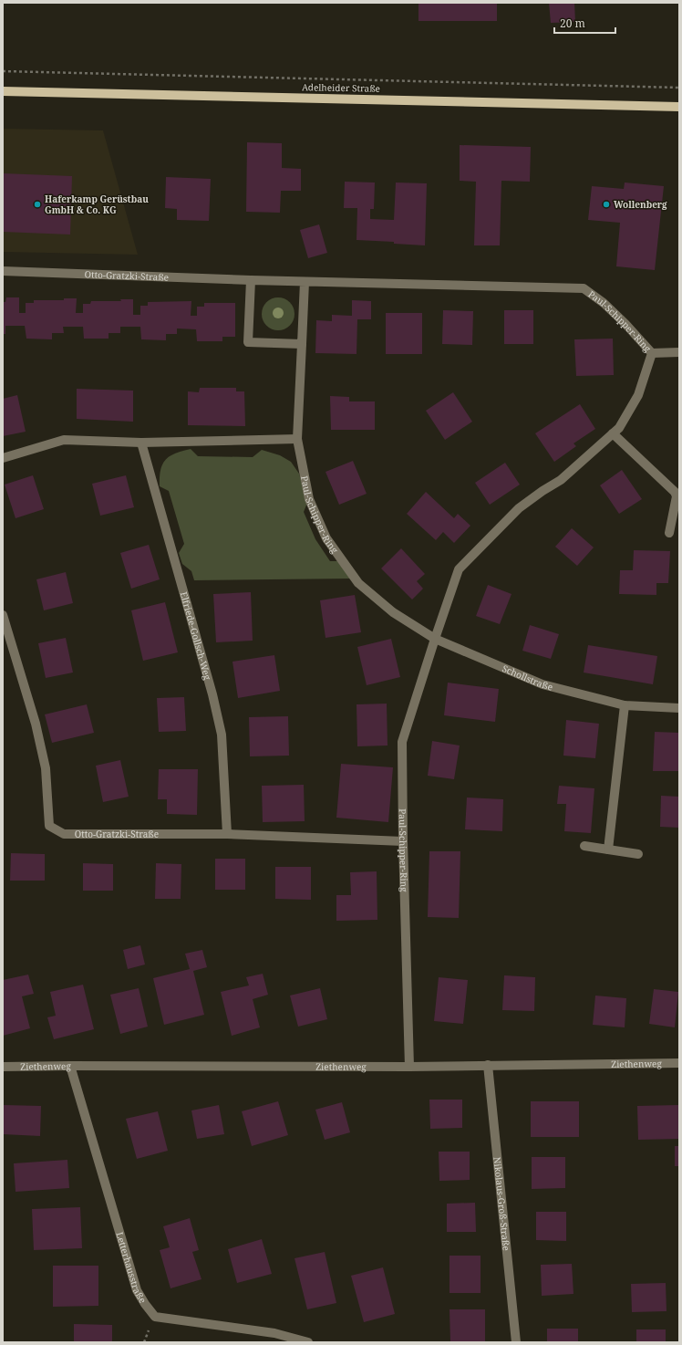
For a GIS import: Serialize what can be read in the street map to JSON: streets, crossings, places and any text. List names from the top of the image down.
{
  "streets": {
    "main road": ["Adelheider Straße"],
    "street": [
      "Otto-Gratzki-Straße",
      "Paul-Schipper-Ring",
      "Elfriede-Gollsch-Weg",
      "Schollstraße",
      "Ziethenweg",
      "Nikolaus-Groß-Straße",
      "Letterhausstraße"
    ]
  },
  "crossings": [
    ["Otto-Gratzki-Straße", "Paul-Schipper-Ring"],
    ["Otto-Gratzki-Straße", "Elfriede-Gollsch-Weg"],
    ["Paul-Schipper-Ring", "Schollstraße"],
    ["Paul-Schipper-Ring", "Ziethenweg"],
    ["Ziethenweg", "Nikolaus-Groß-Straße"],
    ["Ziethenweg", "Letterhausstraße"]
  ],
  "places": ["Haferkamp Gerüstbau GmbH & Co. KG", "Wollenberg"],
  "scale_bar": "20 m"
}
